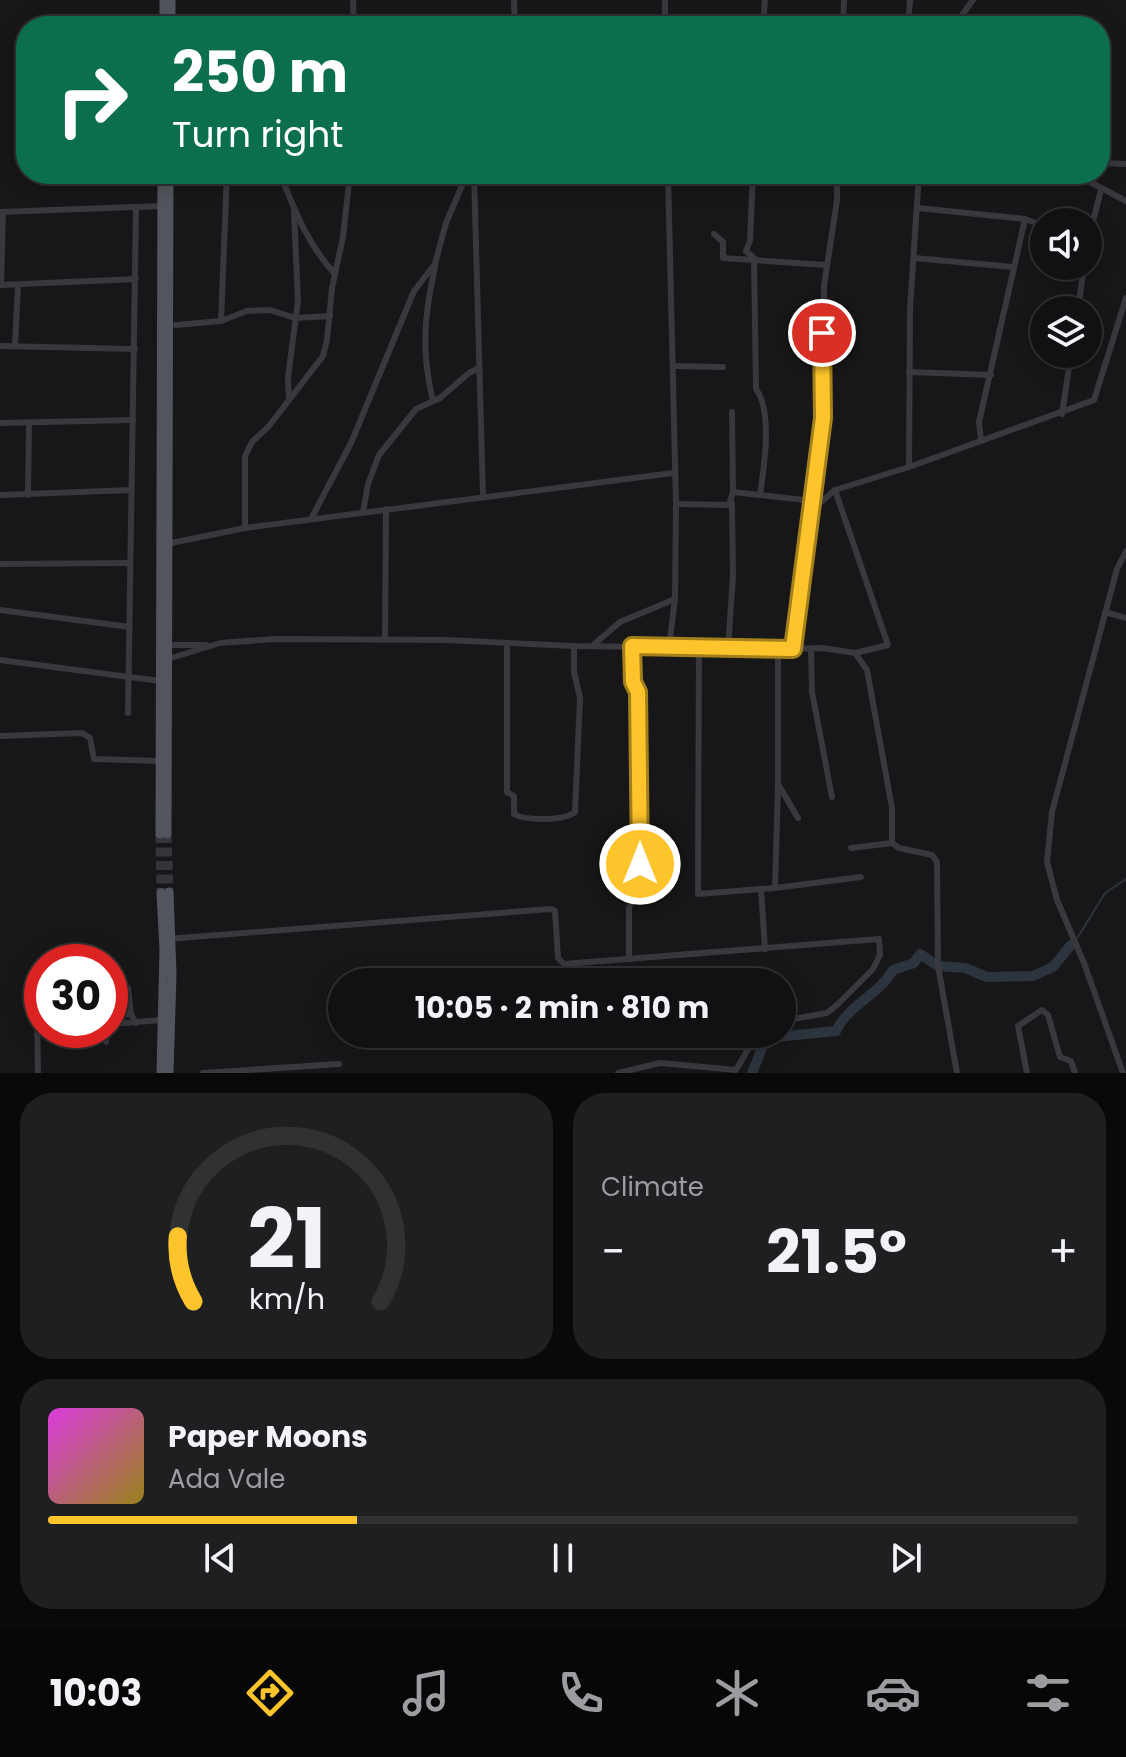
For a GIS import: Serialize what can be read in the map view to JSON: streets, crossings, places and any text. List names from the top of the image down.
{
  "page": {
    "turn": ["250 m", "Turn right"],
    "limit": "30",
    "trip": "10:05 · 2 min · 810 m",
    "tile": "Climate",
    "heat": ["−", "21.5°", "+"],
    "song": ["Paper Moons", "Ada Vale"],
    "tabs": "10:03",
    "gauge": ["21", "km/h"]
  }
}
